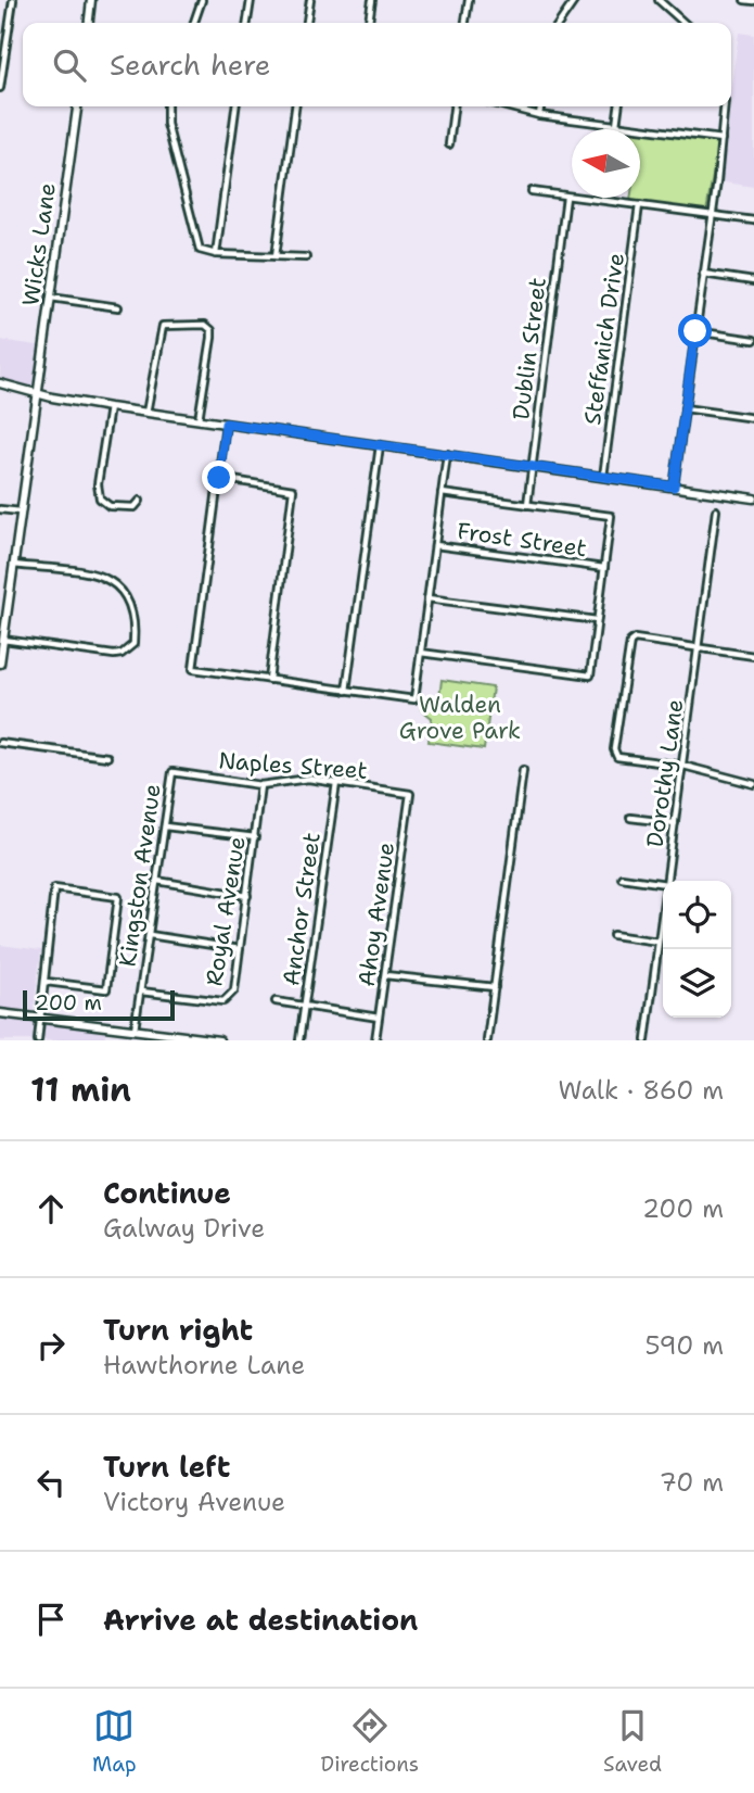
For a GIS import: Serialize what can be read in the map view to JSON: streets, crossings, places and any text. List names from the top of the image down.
{
  "streets": {
    "street": [
      "Wicks Lane",
      "Steffanich Drive",
      "Dublin Street",
      "Frost Street",
      "Naples Street",
      "Dorothy Lane",
      "Kingston Avenue",
      "Anchor Street",
      "Royal Avenue",
      "Ahoy Avenue"
    ]
  },
  "crossings": [
    ["Naples Street", "Kingston Avenue"],
    ["Naples Street", "Anchor Street"],
    ["Naples Street", "Royal Avenue"],
    ["Naples Street", "Ahoy Avenue"],
    ["Kingston Avenue", "Royal Avenue"]
  ],
  "parks": ["Walden Grove Park"],
  "scale_bar": "200 m",
  "north": "left",
  "page": {
    "search": "Search here",
    "scale": "200 m",
    "heading": ["11 min", "Walk · 860 m"],
    "list": [
      ["Continue", "Galway Drive", "200 m"],
      ["Turn right", "Hawthorne Lane", "590 m"],
      ["Turn left", "Victory Avenue", "70 m"],
      "Arrive at destination"
    ],
    "nav": ["Map", "Directions", "Saved"]
  }
}
